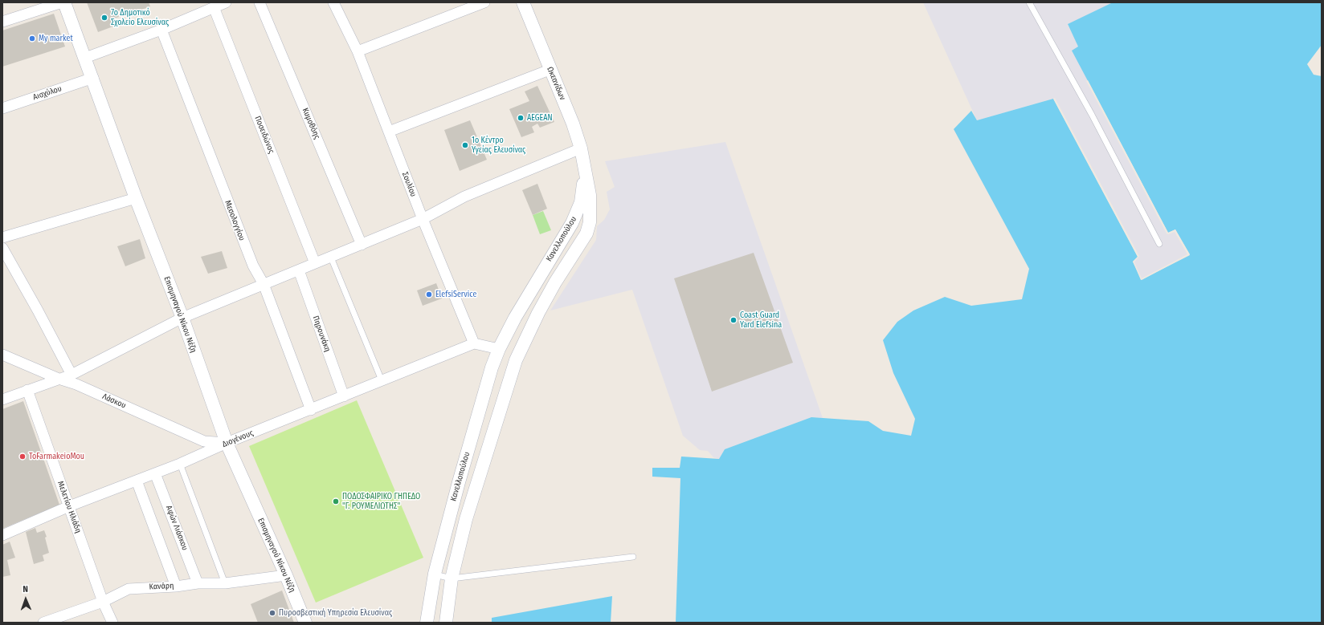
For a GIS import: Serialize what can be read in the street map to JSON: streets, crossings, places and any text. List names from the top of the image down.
{
  "streets": {
    "street": [
      "Ωκεανίδων",
      "Αισχύλου",
      "Κυμοθόης",
      "Ποσειδώνος",
      "Σουλίου",
      "Μεσολογγίου",
      "Κανελλοπούλου",
      "Επισμηναγού Νίκου Νέζη",
      "Πηρουνάκη",
      "Λάσκου",
      "Διογένους",
      "Μελετίου Ηλιάδη",
      "Αφών Λιάσκου",
      "Κανάρη"
    ]
  },
  "crossings": [
    ["Ωκεανίδων", "Κανελλοπούλου"],
    ["Αισχύλου", "Επισμηναγού Νίκου Νέζη"],
    ["Σουλίου", "Διογένους"],
    ["Μεσολογγίου", "Διογένους"],
    ["Επισμηναγού Νίκου Νέζη", "Λάσκου"],
    ["Επισμηναγού Νίκου Νέζη", "Διογένους"],
    ["Επισμηναγού Νίκου Νέζη", "Κανάρη"],
    ["Πηρουνάκη", "Διογένους"],
    ["Λάσκου", "Διογένους"],
    ["Διογένους", "Μελετίου Ηλιάδη"],
    ["Διογένους", "Αφών Λιάσκου"],
    ["Μελετίου Ηλιάδη", "Κανάρη"],
    ["Αφών Λιάσκου", "Κανάρη"]
  ],
  "places": [
    "7ο Δημοτικό Σχολείο Ελευσίνας",
    "My market",
    "AEGEAN",
    "1ο Κέντρο Υγείας Ελευσίνας",
    "ElefsiService",
    "Coast Guard Yard Elefsina",
    "ToFarmakeioMou",
    "ΠΟΔΟΣΦΑΙΡΙΚΟ ΓΗΠΕΔΟ \"Γ. ΡΟΥΜΕΛΙΩΤΗΣ\"",
    "Πυροσβεστική Υπηρεσία Ελευσίνας"
  ],
  "north": "top"
}
